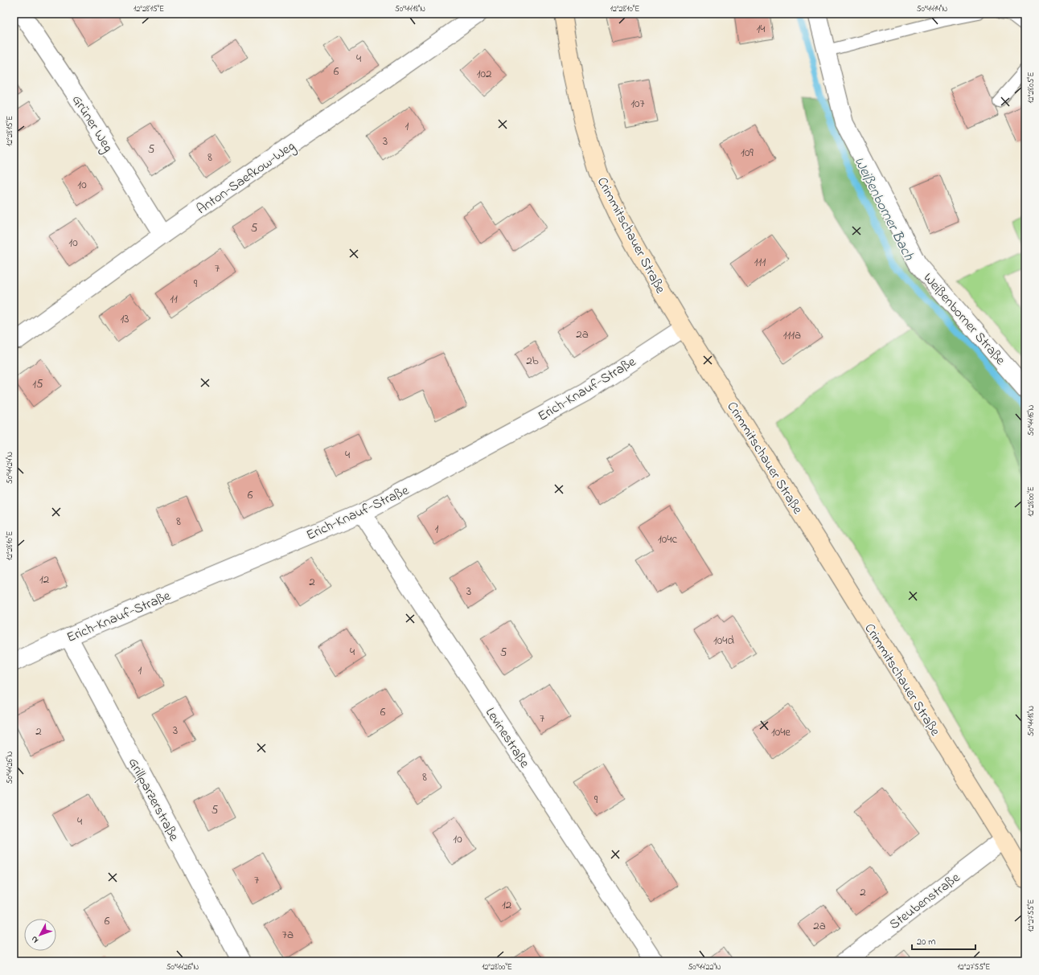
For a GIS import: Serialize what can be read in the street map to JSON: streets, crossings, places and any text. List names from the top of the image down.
{
  "streets": {
    "main road": ["Crimmitschauer Straße"],
    "street": [
      "Grüner Weg",
      "Anton-Saefkow-Weg",
      "Weißenborner Straße",
      "Erich-Knauf-Straße",
      "Levinestraße",
      "Grillparzerstraße",
      "Steubenstraße"
    ]
  },
  "crossings": [
    ["Grüner Weg", "Anton-Saefkow-Weg"],
    ["Crimmitschauer Straße", "Erich-Knauf-Straße"],
    ["Crimmitschauer Straße", "Steubenstraße"],
    ["Erich-Knauf-Straße", "Levinestraße"],
    ["Erich-Knauf-Straße", "Grillparzerstraße"]
  ],
  "water": ["Weißenborner Bach"],
  "house_numbers": [
    "14",
    "4",
    "6",
    "102",
    "107",
    "1",
    "3",
    "5",
    "109",
    "8",
    "10",
    "5",
    "10",
    "111",
    "7",
    "9",
    "11",
    "13",
    "2a",
    "111a",
    "2b",
    "15",
    "4",
    "6",
    "8",
    "1",
    "104c",
    "12",
    "2",
    "3",
    "104d",
    "4",
    "5",
    "1",
    "6",
    "7",
    "3",
    "2",
    "104e",
    "8",
    "9",
    "5",
    "4",
    "10",
    "7",
    "2",
    "12",
    "6",
    "2a",
    "7a"
  ],
  "scale_bar": "20 m",
  "north": "bottom left",
  "coordinates": [
    "12°28'15\"E",
    "50°44'18\"N",
    "12°28'10\"E",
    "50°44'14\"N",
    "12°28'05\"E",
    "50°44'16\"N",
    "50°44'24\"N",
    "12°28'00\"E",
    "50°44'26\"N",
    "12°27'55\"E",
    "50°44'22\"N"
  ]
}
